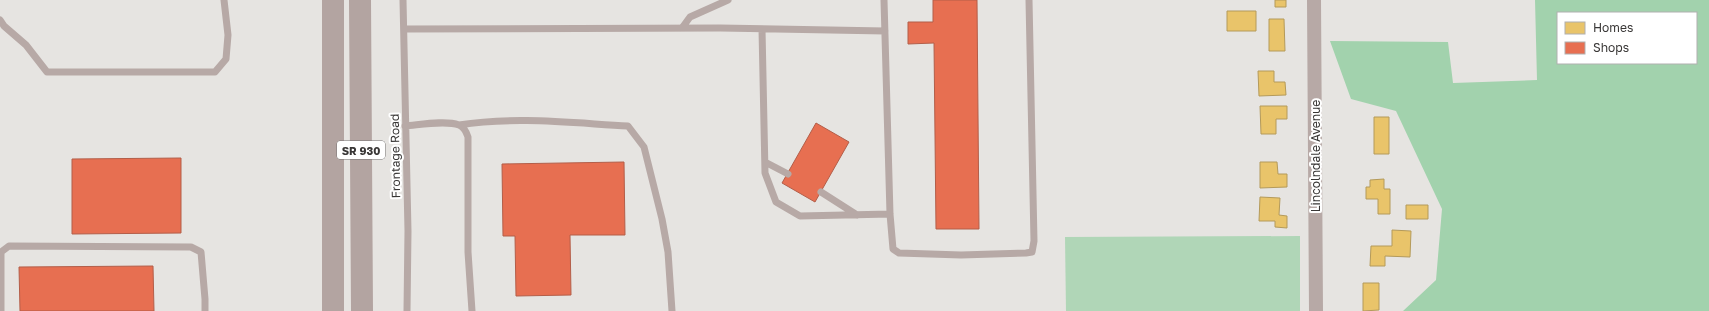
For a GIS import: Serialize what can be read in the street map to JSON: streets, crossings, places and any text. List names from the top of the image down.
{
  "streets": {
    "highway": ["SR 930"],
    "street": ["Lincolndale Avenue"],
    "lane": ["Frontage Road"]
  },
  "legend": ["Homes", "Shops"]
}
